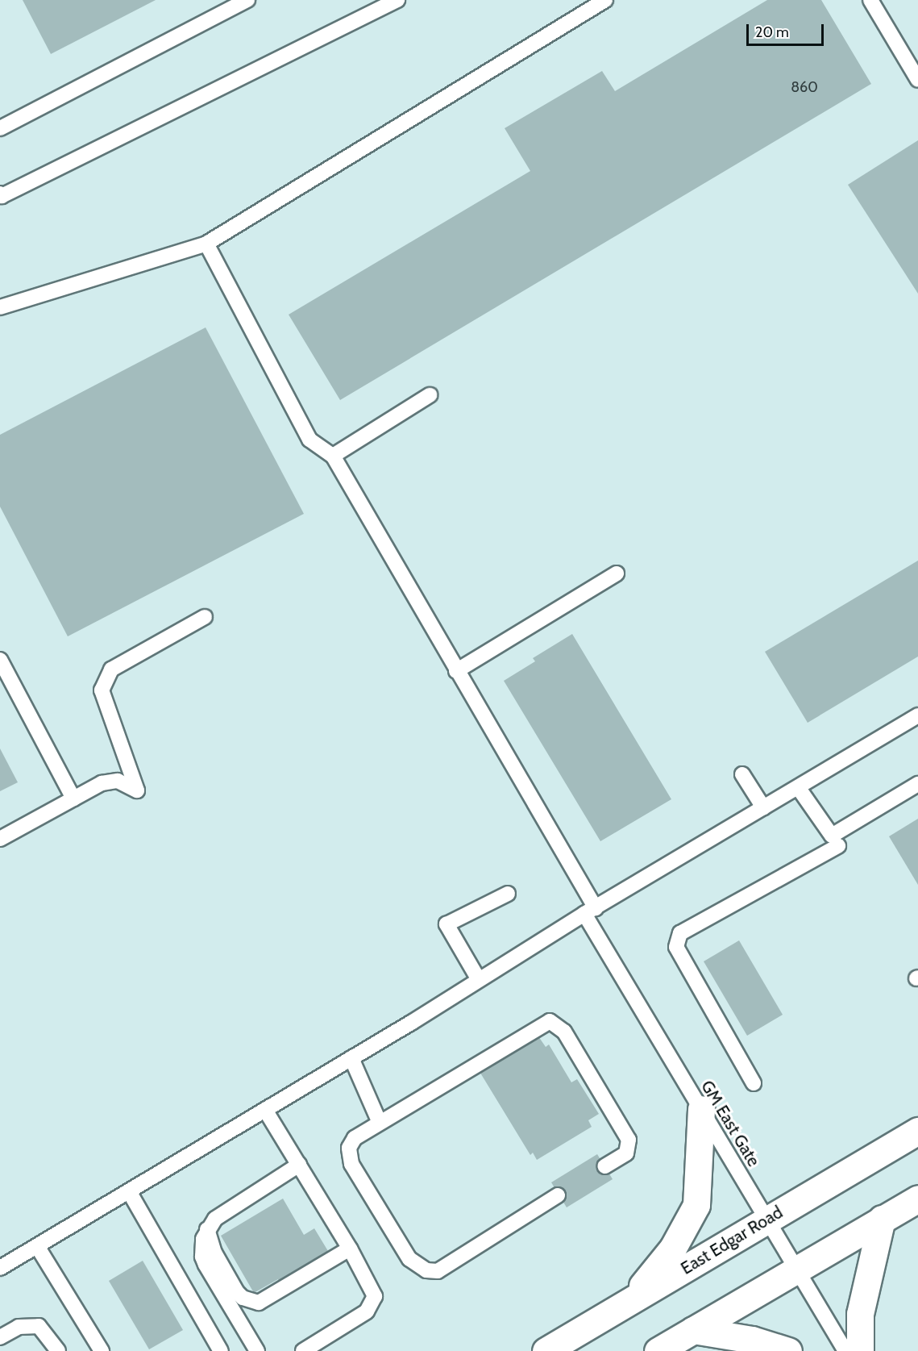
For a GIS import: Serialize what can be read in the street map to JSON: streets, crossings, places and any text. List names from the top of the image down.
{
  "streets": {
    "highway": ["East Edgar Road"],
    "lane": ["GM East Gate"]
  },
  "crossings": [
    ["GM East Gate", "East Edgar Road"]
  ],
  "house_numbers": ["860"],
  "scale_bar": "20 m"
}
